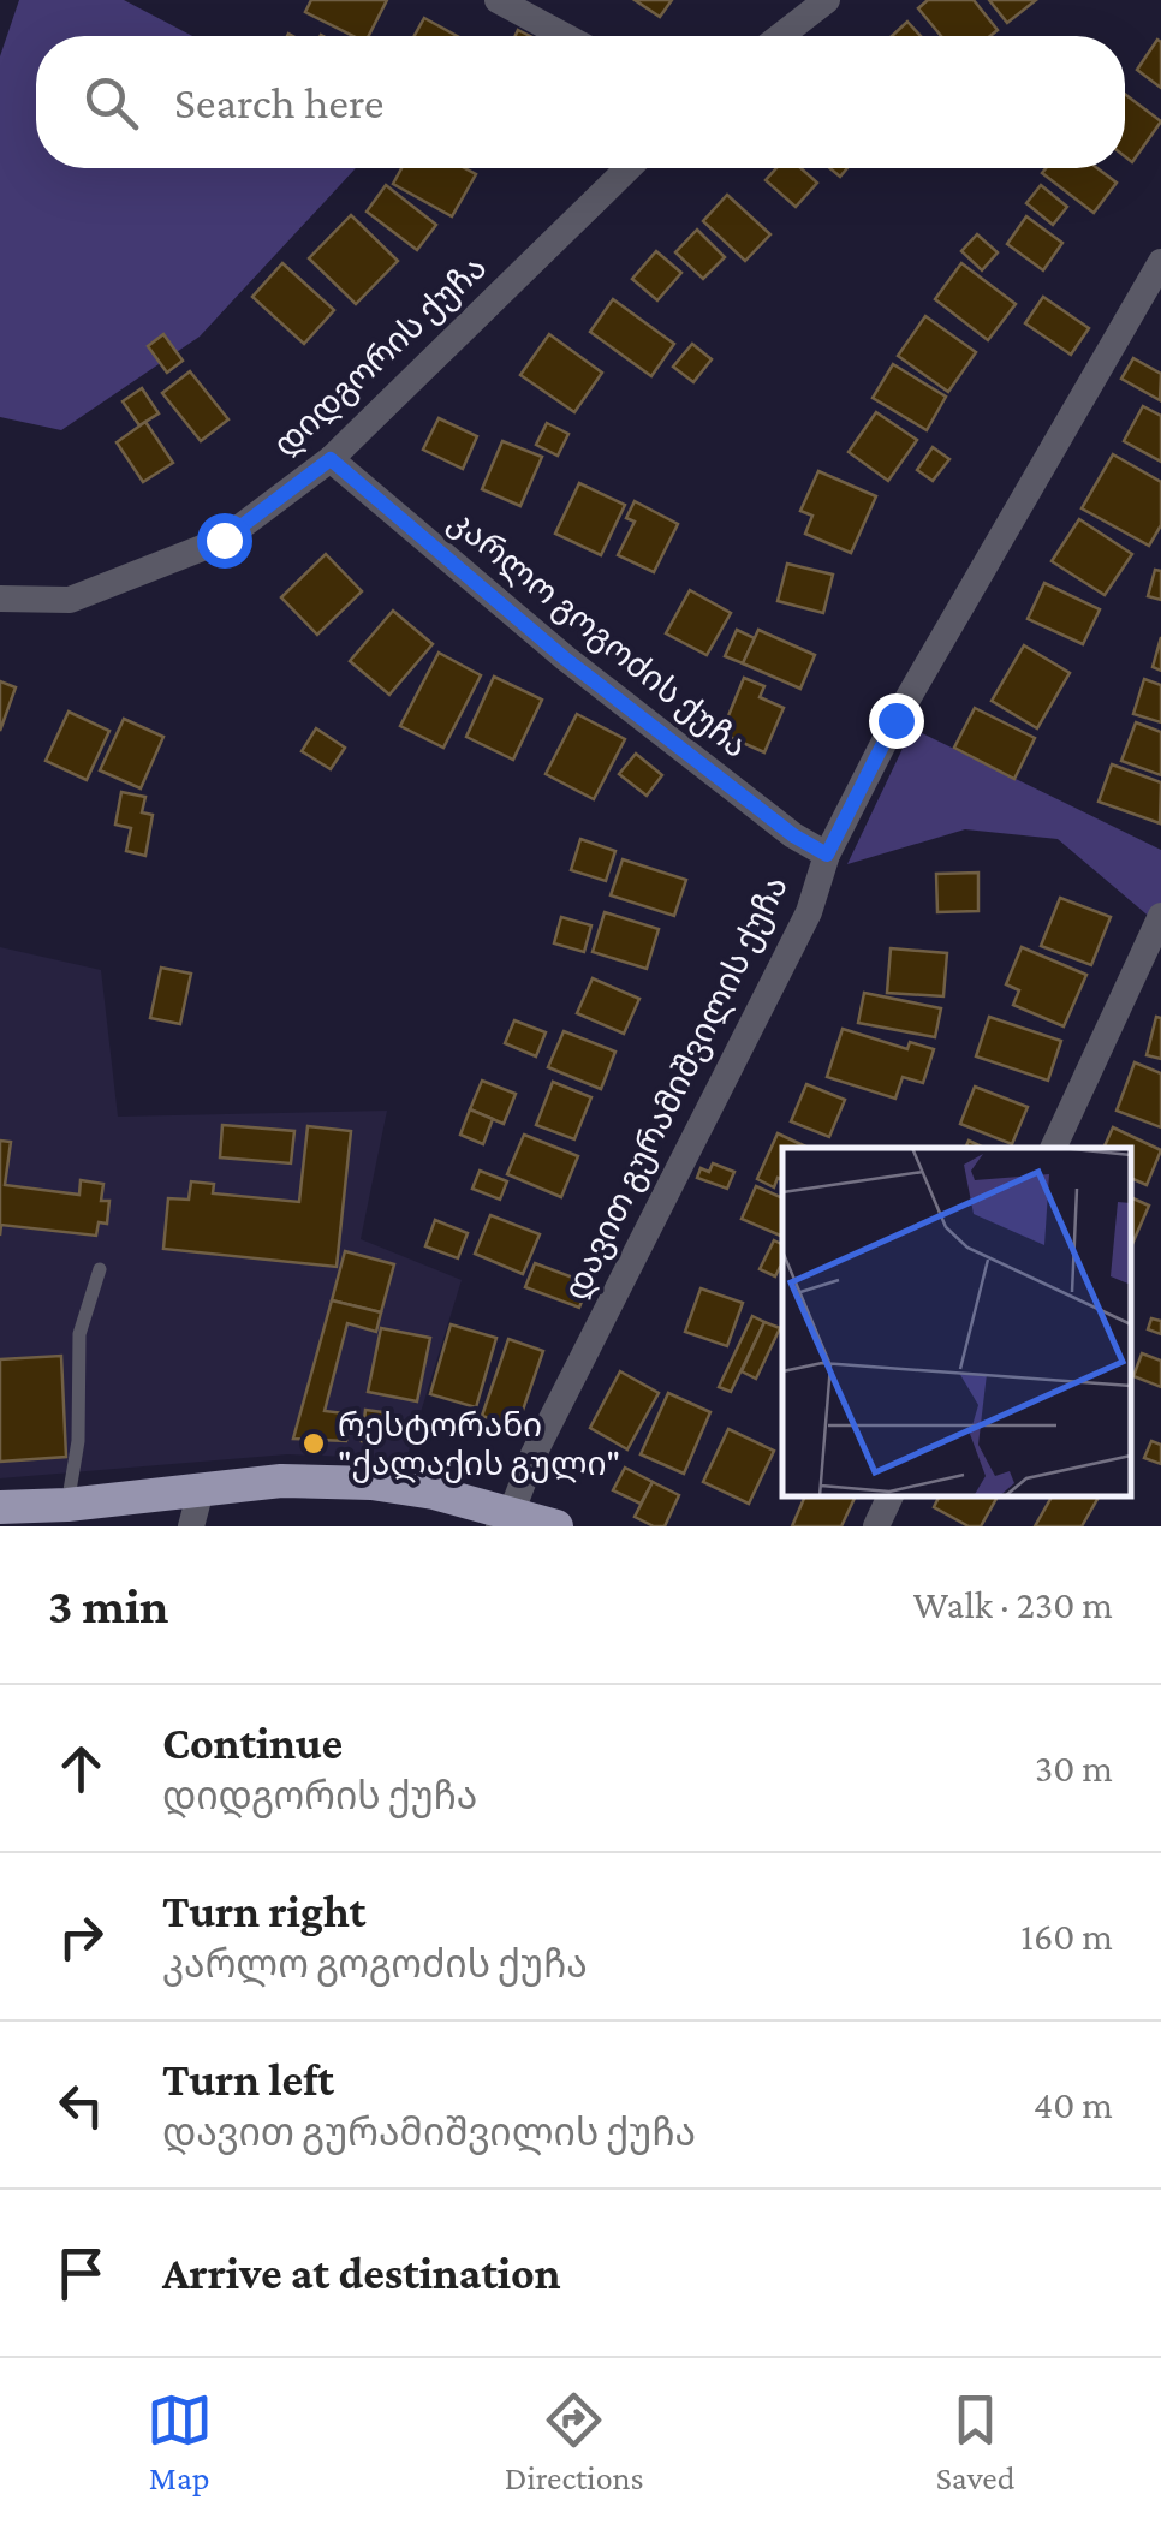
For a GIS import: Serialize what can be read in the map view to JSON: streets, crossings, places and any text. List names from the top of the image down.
{
  "streets": {
    "street": ["დიდგორის ქუჩა", "კარლო გოგოძის ქუჩა", "დავით გურამიშვილის ქუჩა"]
  },
  "crossings": [
    ["დიდგორის ქუჩა", "კარლო გოგოძის ქუჩა"],
    ["კარლო გოგოძის ქუჩა", "დავით გურამიშვილის ქუჩა"]
  ],
  "places": ["რესტორანი \"ქალაქის გული\""],
  "page": {
    "search": "Search here",
    "heading": ["3 min", "Walk · 230 m"],
    "list": [
      ["Continue", "დიდგორის ქუჩა", "30 m"],
      ["Turn right", "კარლო გოგოძის ქუჩა", "160 m"],
      ["Turn left", "დავით გურამიშვილის ქუჩა", "40 m"],
      "Arrive at destination"
    ],
    "nav": ["Map", "Directions", "Saved"]
  }
}
